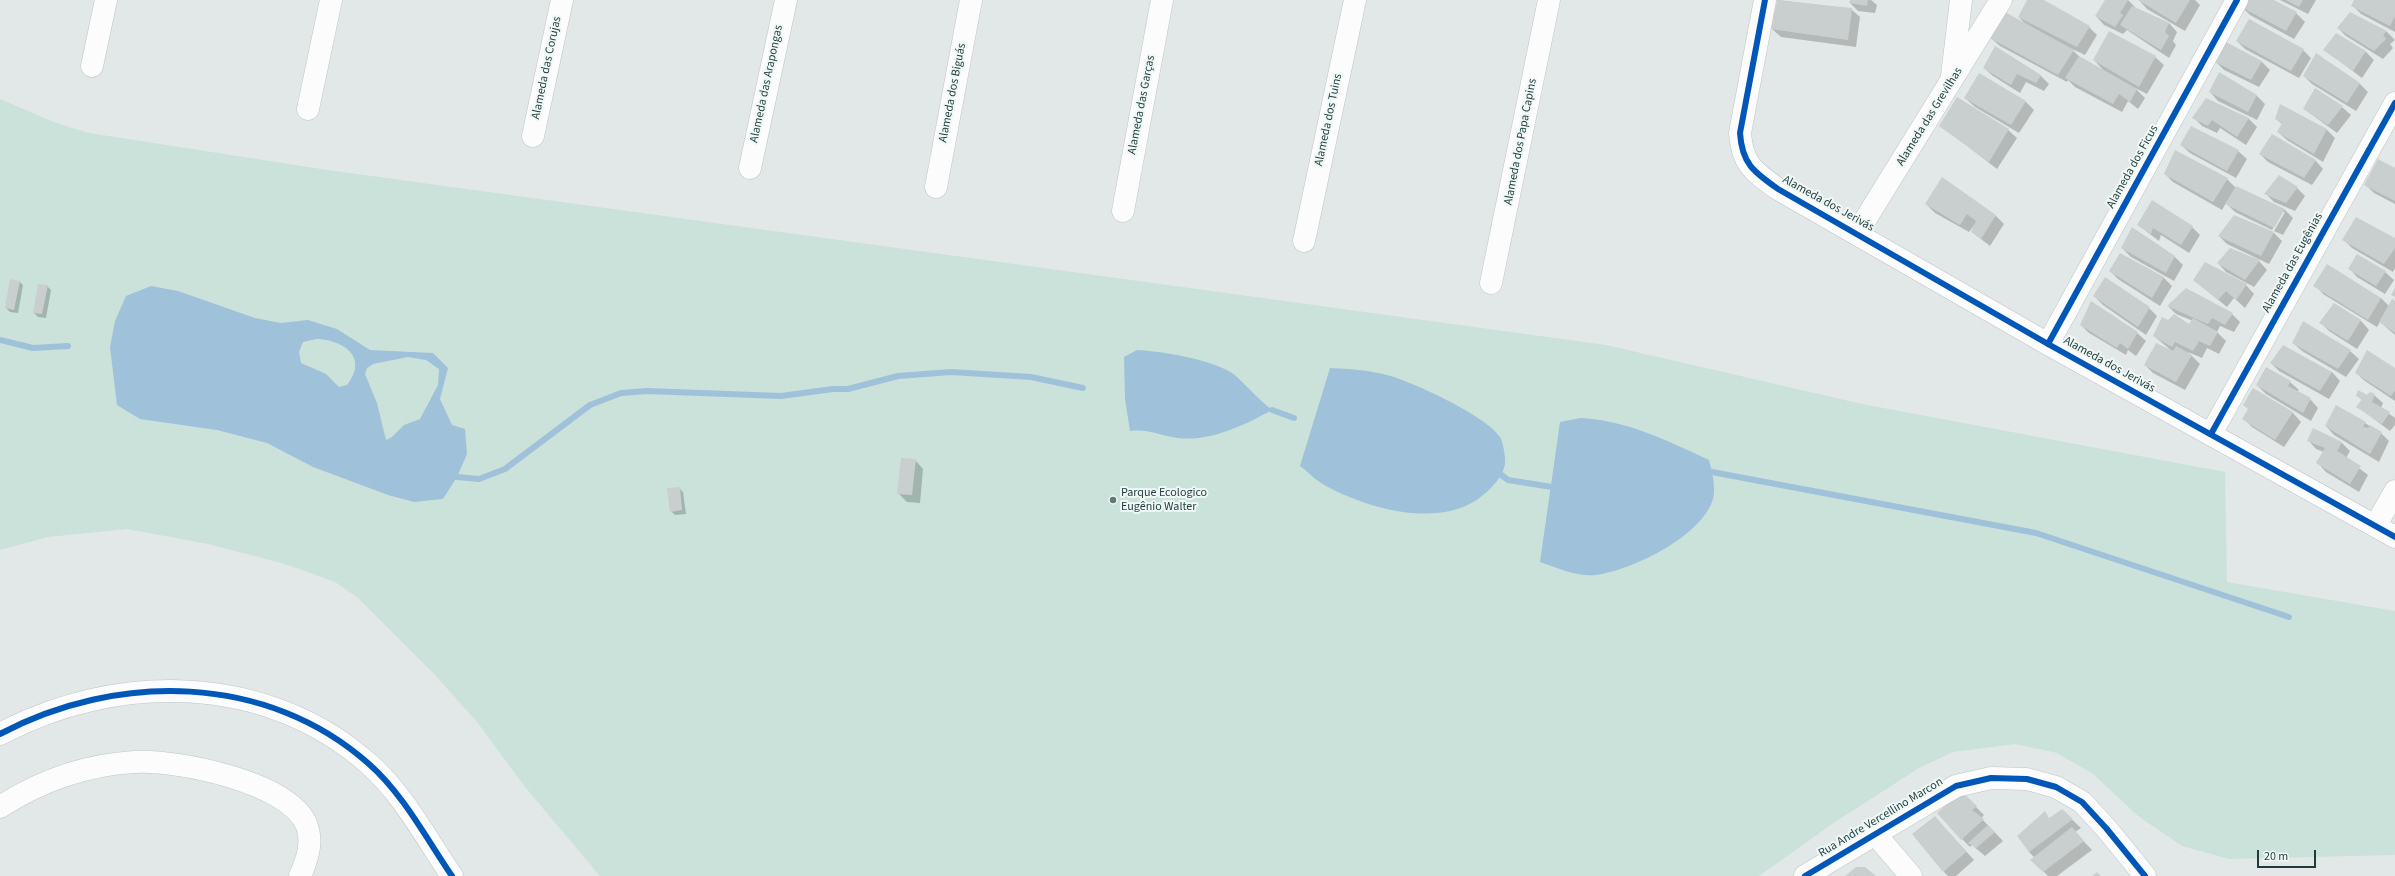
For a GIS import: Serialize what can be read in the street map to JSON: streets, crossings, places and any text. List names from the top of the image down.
{
  "streets": {
    "street": [
      "Alameda das Corujas",
      "Alameda das Arapongas",
      "Alameda dos Biguás",
      "Alameda das Garças",
      "Alameda das Grevilhas",
      "Alameda dos Tuins",
      "Alameda dos Papa Capins",
      "Alameda dos Ficus",
      "Alameda dos Jerivás",
      "Alameda das Eugênias",
      "Rua Andre Vercellino Marcon"
    ]
  },
  "crossings": [
    ["Alameda das Grevilhas", "Alameda dos Jerivás"],
    ["Alameda dos Ficus", "Alameda dos Jerivás"],
    ["Alameda dos Jerivás", "Alameda das Eugênias"]
  ],
  "places": ["Parque Ecologico Eugênio Walter"],
  "scale_bar": "20 m"
}
